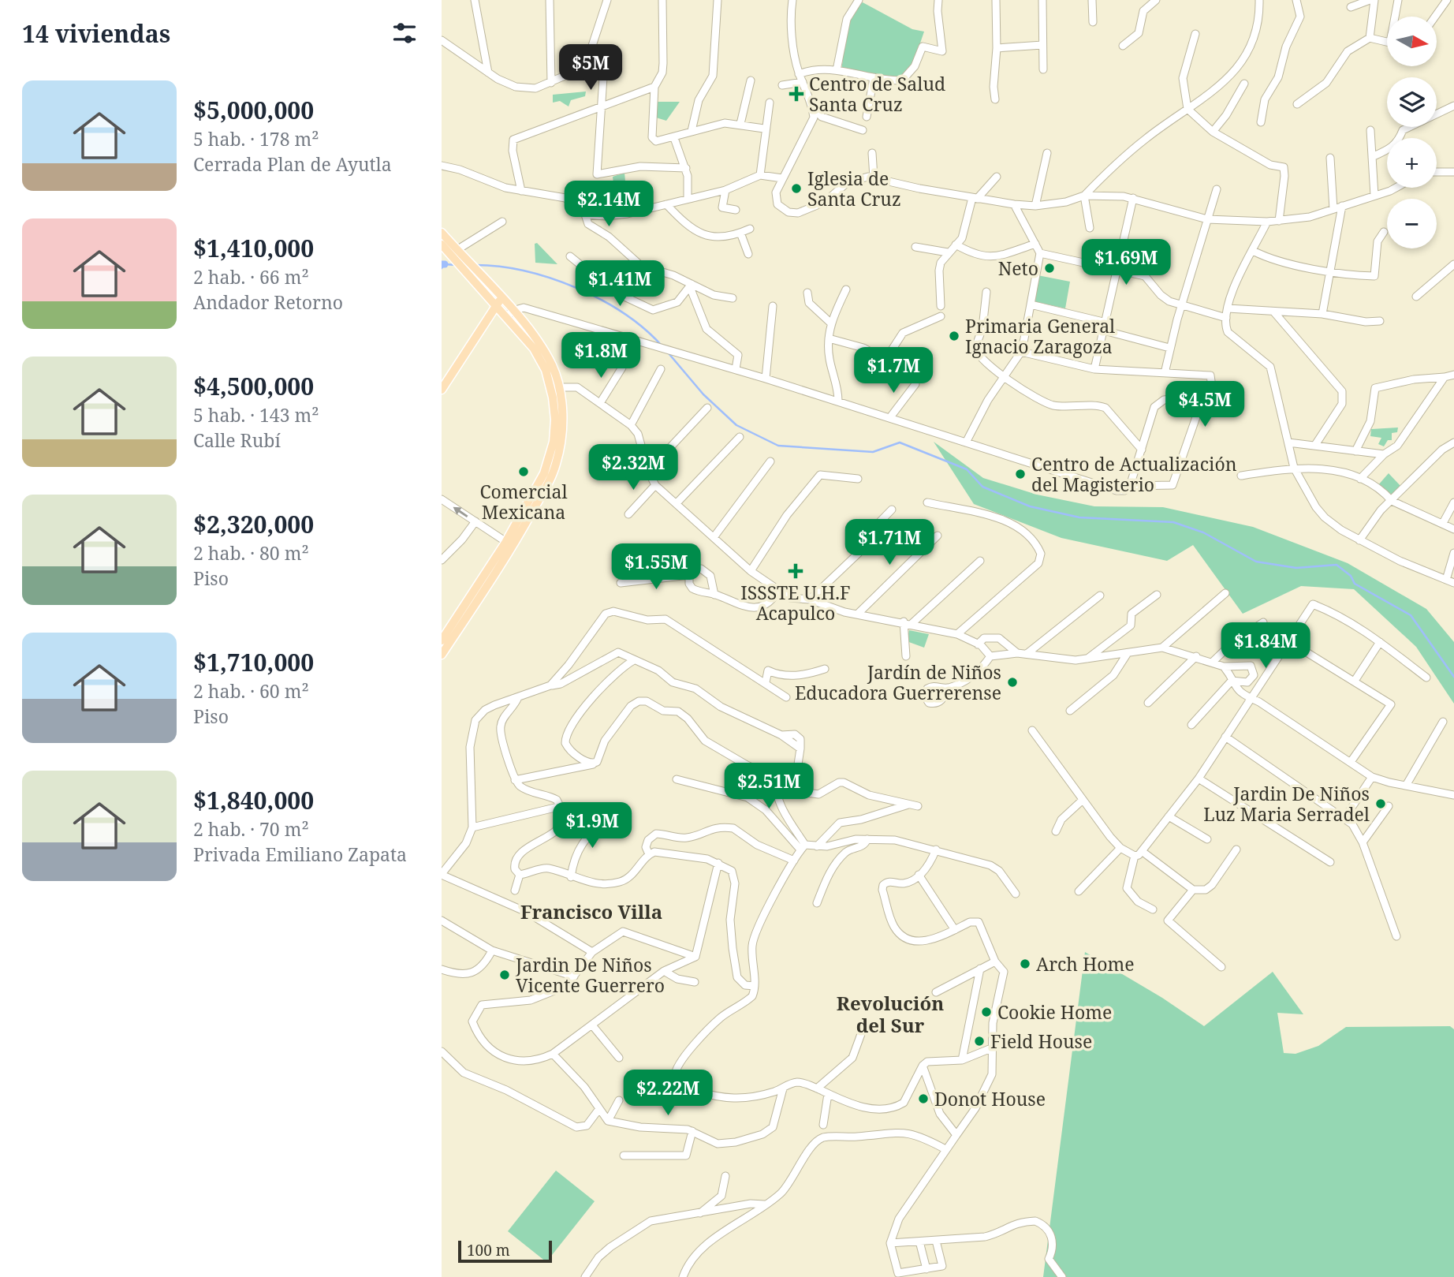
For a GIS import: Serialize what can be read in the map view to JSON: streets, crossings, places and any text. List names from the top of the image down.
{
  "districts": ["Francisco Villa", "Revolución del Sur"],
  "places": {
    "health": ["Centro de Salud Santa Cruz", "ISSSTE U.H.F Acapulco"],
    "other": [
      "Iglesia de Santa Cruz",
      "Neto",
      "Primaria General Ignacio Zaragoza",
      "Comercial Mexicana",
      "Centro de Actualización del Magisterio",
      "Jardín de Niños Educadora Guerrerense",
      "Jardin De Niños Luz Maria Serradel",
      "Arch Home",
      "Jardin De Niños Vicente Guerrero",
      "Cookie Home",
      "Field House",
      "Donot House"
    ]
  },
  "scale_bar": "100 m",
  "north": "right",
  "page": {
    "heading": "14 viviendas",
    "map_buttons": ["+", "−"],
    "price": [
      "$5M",
      "$2.14M",
      "$1.69M",
      "$1.41M",
      "$1.8M",
      "$1.7M",
      "$4.5M",
      "$2.32M",
      "$1.71M",
      "$1.55M",
      "$1.84M",
      "$2.51M",
      "$1.9M",
      "$2.22M"
    ],
    "list": [
      {
        "name": "$5,000,000",
        "note": "5 hab. · 178 m² · Cerrada Plan de Ayutla"
      },
      {
        "name": "$1,410,000",
        "note": "2 hab. · 66 m² · Andador Retorno"
      },
      {
        "name": "$4,500,000",
        "note": "5 hab. · 143 m² · Calle Rubí"
      },
      {
        "name": "$2,320,000",
        "note": "2 hab. · 80 m² · Piso"
      },
      {
        "name": "$1,710,000",
        "note": "2 hab. · 60 m² · Piso"
      },
      {
        "name": "$1,840,000",
        "note": "2 hab. · 70 m² · Privada Emiliano Zapata"
      }
    ],
    "scale": "100 m"
  }
}
